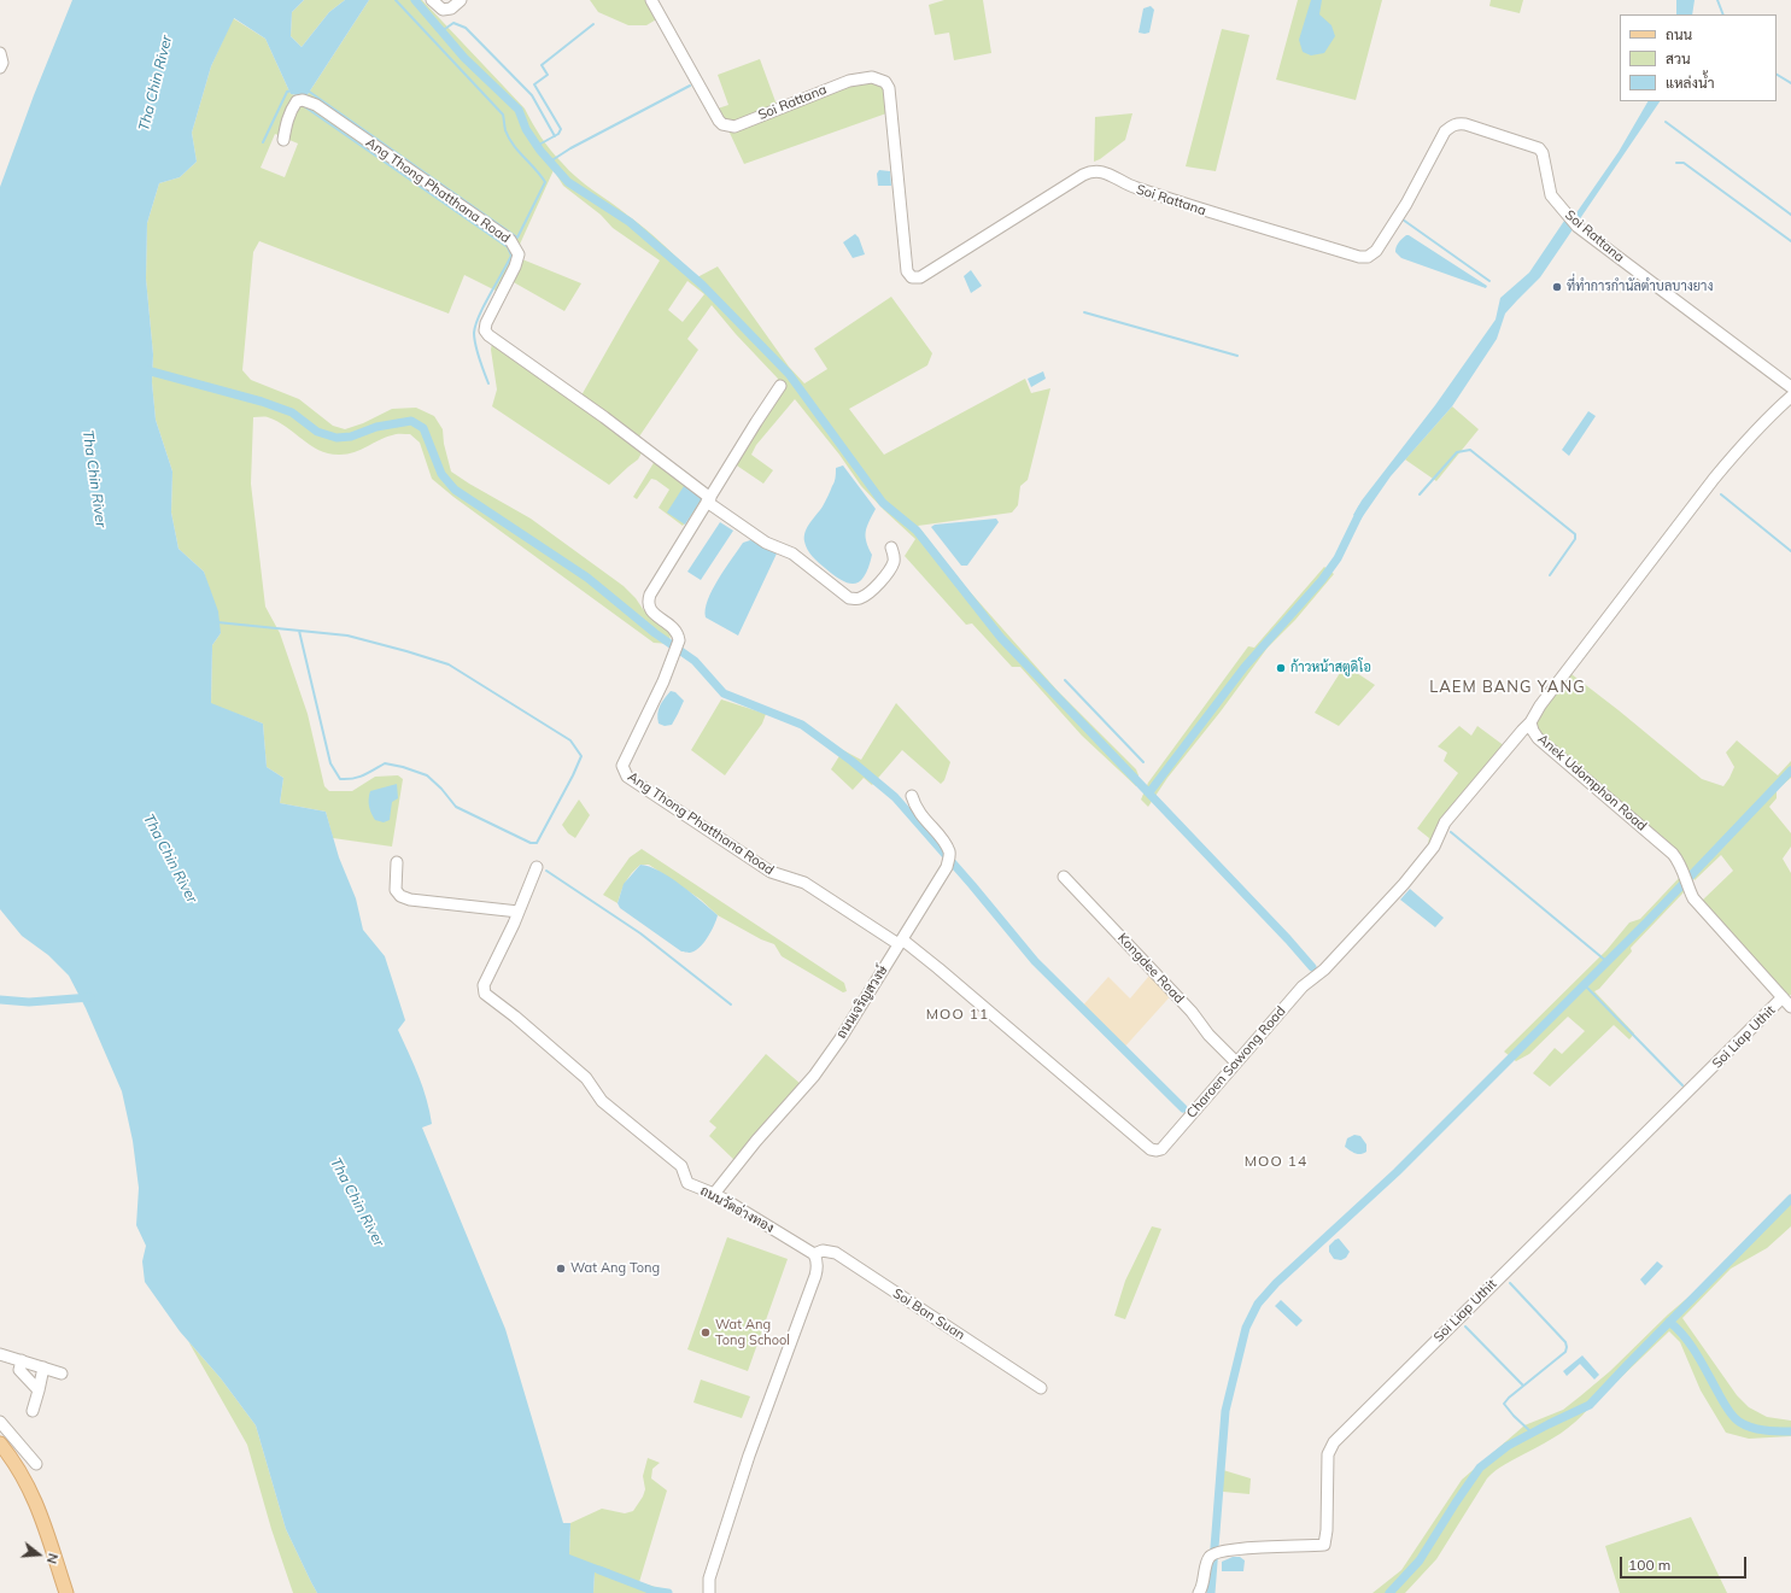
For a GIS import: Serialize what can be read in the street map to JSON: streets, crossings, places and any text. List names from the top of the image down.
{
  "streets": {
    "street": [
      "Soi Rattana",
      "Ang Thong Phatthana Road",
      "Anek Udomphon Road",
      "Kongdee Road",
      "ถนนเจริญสวงษ์",
      "Soi Liap Uthit",
      "Charoen Sawong Road",
      "ถนนวัดอ่างทอง",
      "Soi Ban Suan"
    ]
  },
  "crossings": [
    ["Ang Thong Phatthana Road", "ถนนเจริญสวงษ์"],
    ["Ang Thong Phatthana Road", "Charoen Sawong Road"],
    ["Anek Udomphon Road", "Soi Liap Uthit"],
    ["Anek Udomphon Road", "Charoen Sawong Road"],
    ["Kongdee Road", "Charoen Sawong Road"],
    ["ถนนเจริญสวงษ์", "Charoen Sawong Road"],
    ["ถนนเจริญสวงษ์", "ถนนวัดอ่างทอง"],
    ["ถนนวัดอ่างทอง", "Soi Ban Suan"]
  ],
  "districts": ["LAEM BANG YANG", "MOO 11", "MOO 14"],
  "water": ["Tha Chin River"],
  "places": [
    "ที่ทำการกำนัลตำบลบางยาง",
    "ก้าวหน้าสตูดิโอ",
    "Wat Ang Tong",
    "Wat Ang Tong School"
  ],
  "legend": ["ถนน", "สวน", "แหล่งน้ำ"],
  "scale_bar": "100 m",
  "north": "right"
}
